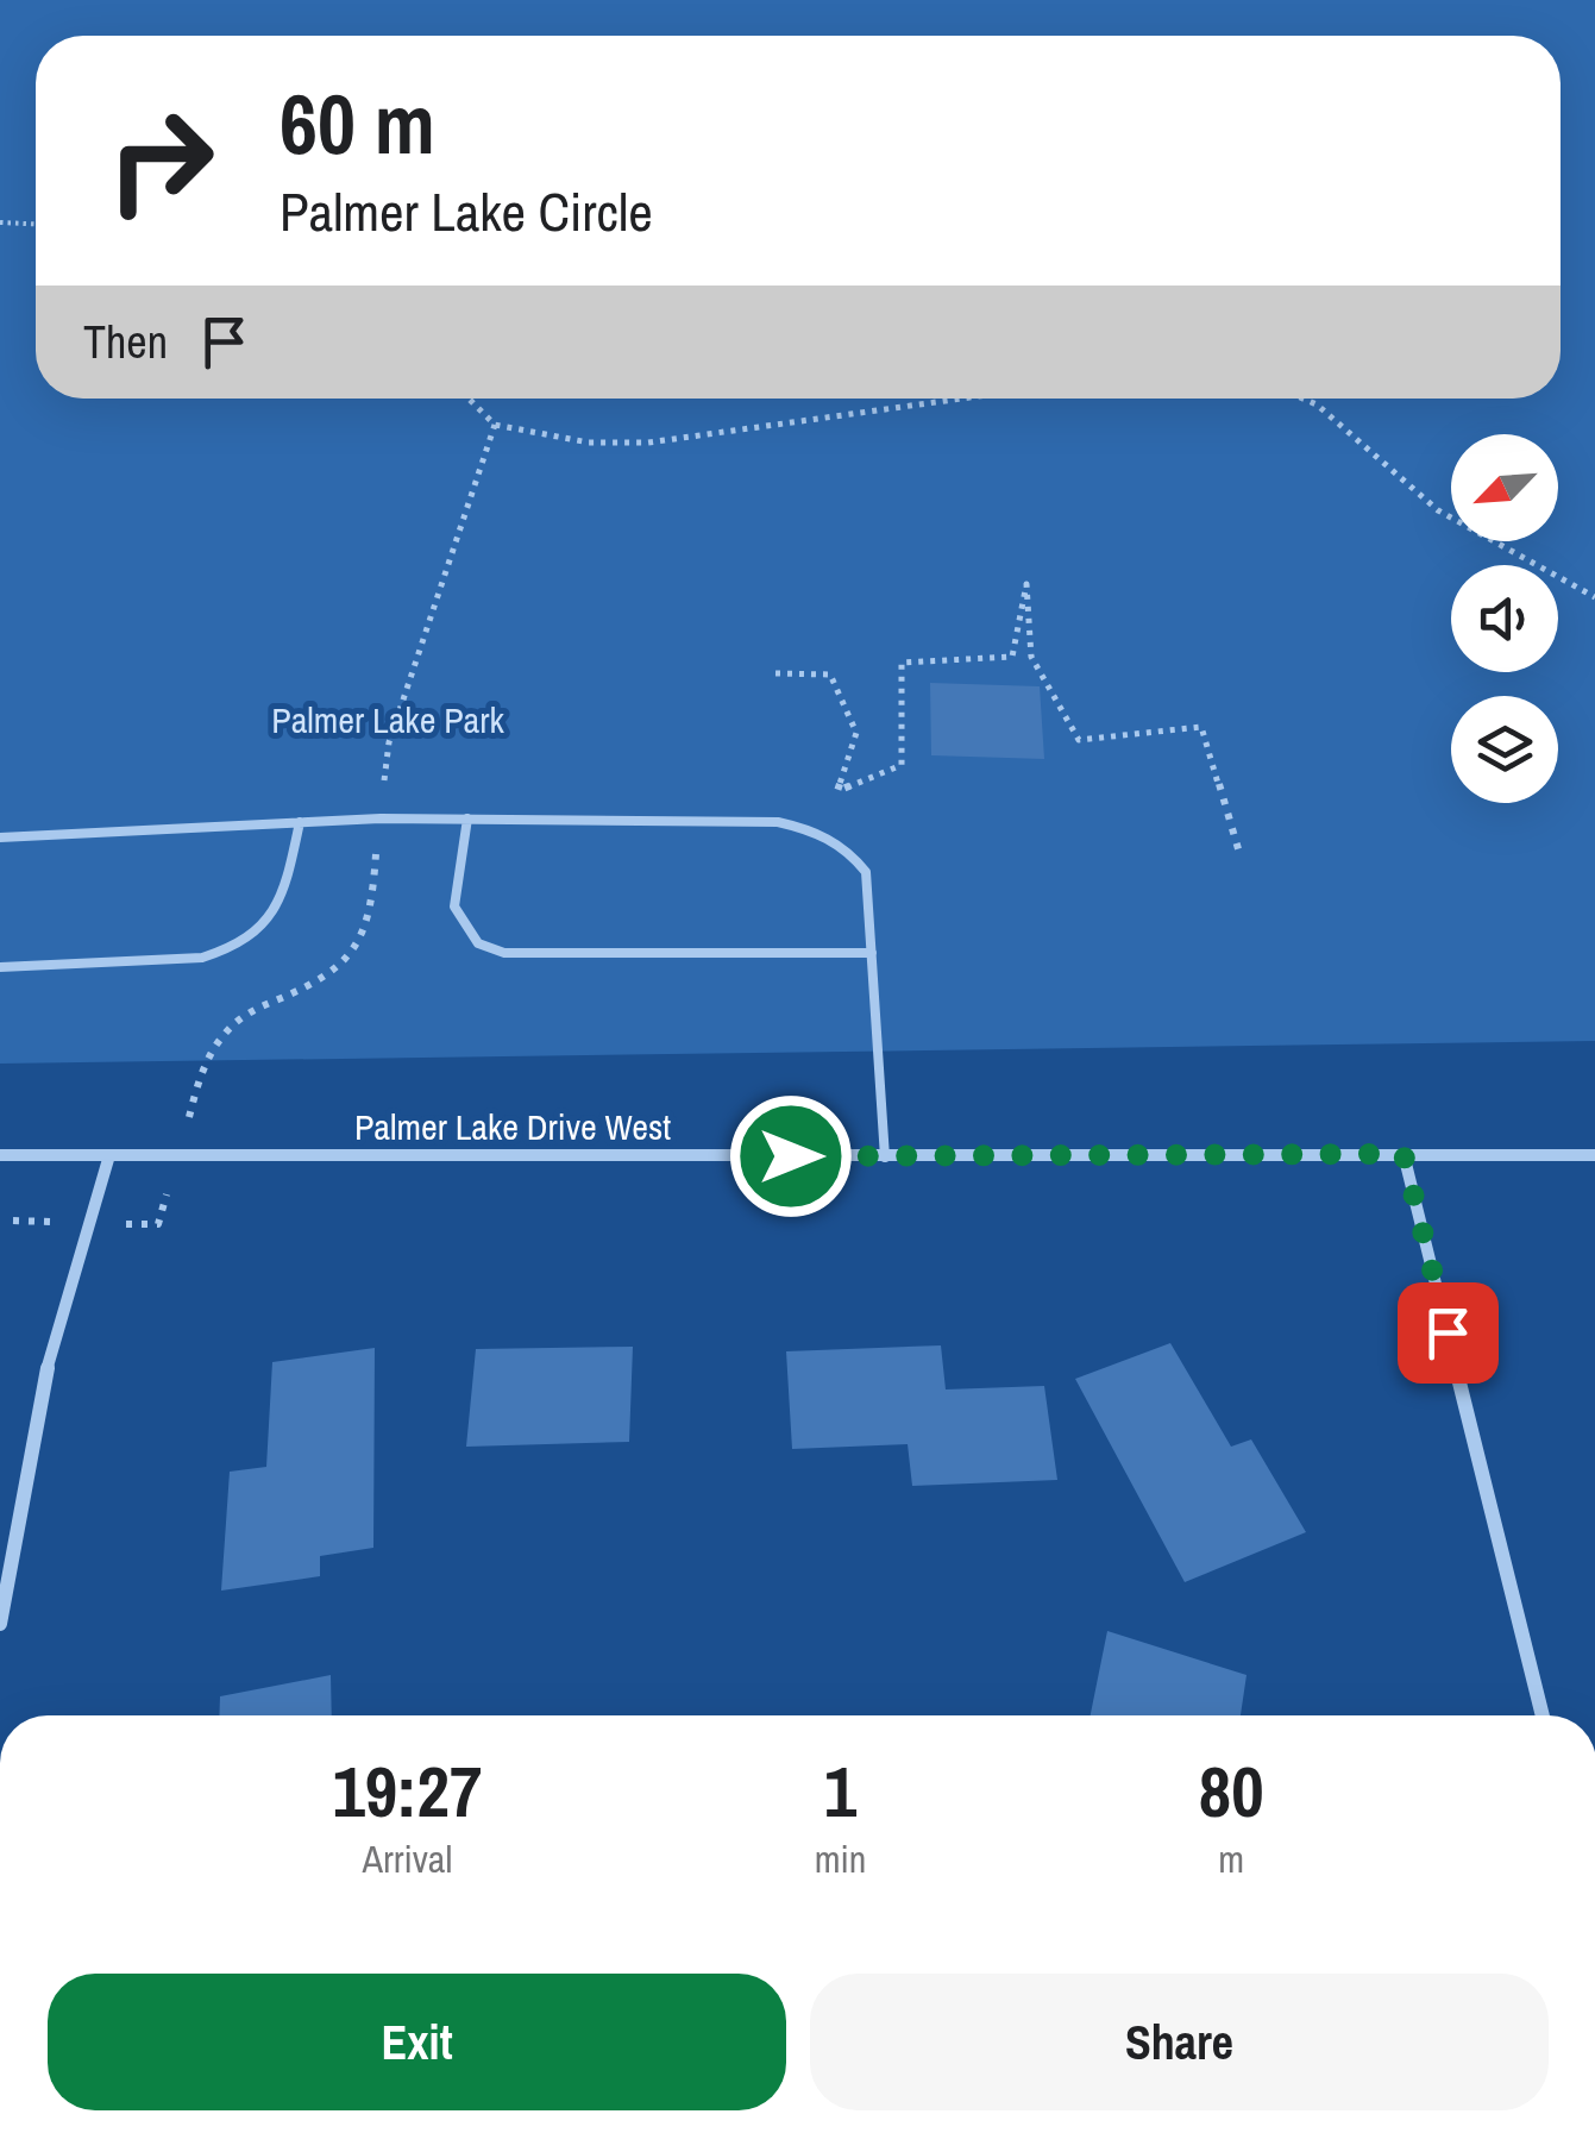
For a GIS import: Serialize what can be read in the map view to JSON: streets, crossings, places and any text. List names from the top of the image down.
{
  "streets": {
    "street": ["Palmer Lake Drive West"]
  },
  "parks": ["Palmer Lake Park"],
  "north": "bottom left",
  "page": {
    "turn": ["60 m", "Palmer Lake Circle"],
    "then": "Then",
    "eta": [
      "19:27",
      "Arrival",
      "1",
      "min",
      "80",
      "m"
    ],
    "buttons": ["Exit", "Share"]
  }
}
